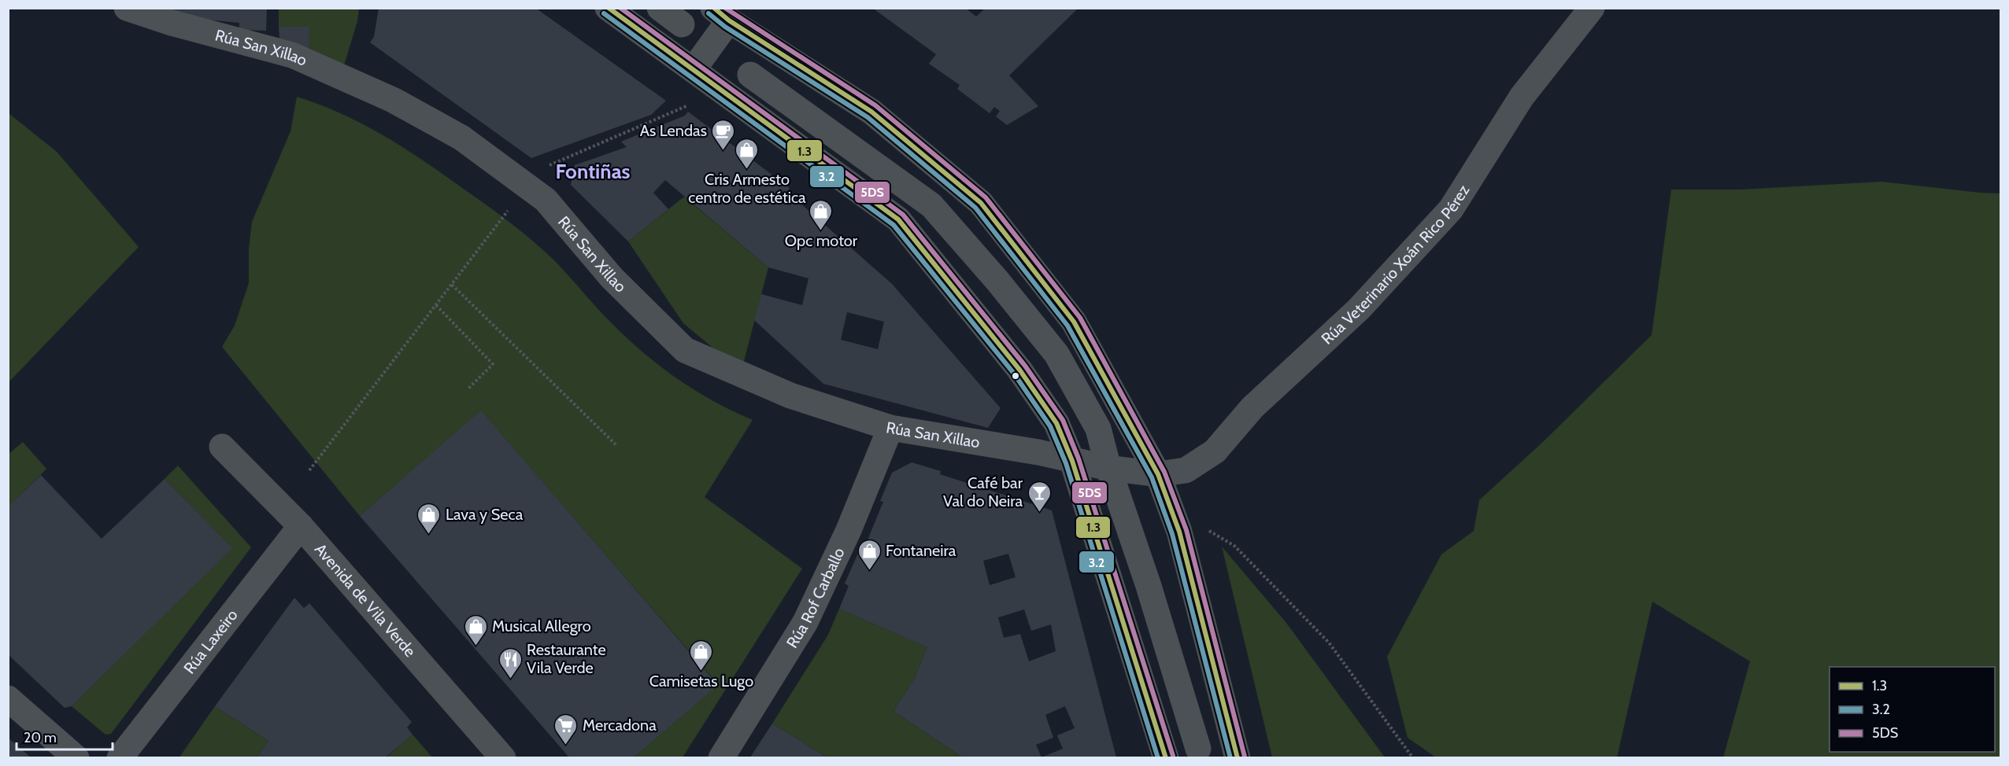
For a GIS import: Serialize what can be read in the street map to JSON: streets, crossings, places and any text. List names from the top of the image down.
{
  "streets": {
    "street": [
      "Rúa San Xillao",
      "Rúa Veterinario Xoán Rico Pérez",
      "Rúa Rof Carballo",
      "Avenida de Vila Verde",
      "Rúa Laxeiro"
    ]
  },
  "crossings": [
    ["Rúa San Xillao", "Rúa Veterinario Xoán Rico Pérez"],
    ["Rúa San Xillao", "Rúa Rof Carballo"],
    ["Avenida de Vila Verde", "Rúa Laxeiro"]
  ],
  "districts": ["Fontiñas"],
  "places": {
    "cafe": ["As Lendas"],
    "shop": [
      "Cris Armesto centro de estética",
      "Opc motor",
      "Lava y Seca",
      "Fontaneira",
      "Musical Allegro",
      "Camisetas Lugo"
    ],
    "bar": ["Café bar Val do Neira"],
    "restaurant": ["Restaurante Vila Verde"],
    "supermarket": ["Mercadona"]
  },
  "lines": ["transit line 1.3", "transit line 5DS", "transit line 3.2"],
  "legend": ["1.3", "3.2", "5DS"],
  "scale_bar": "20 m"
}
